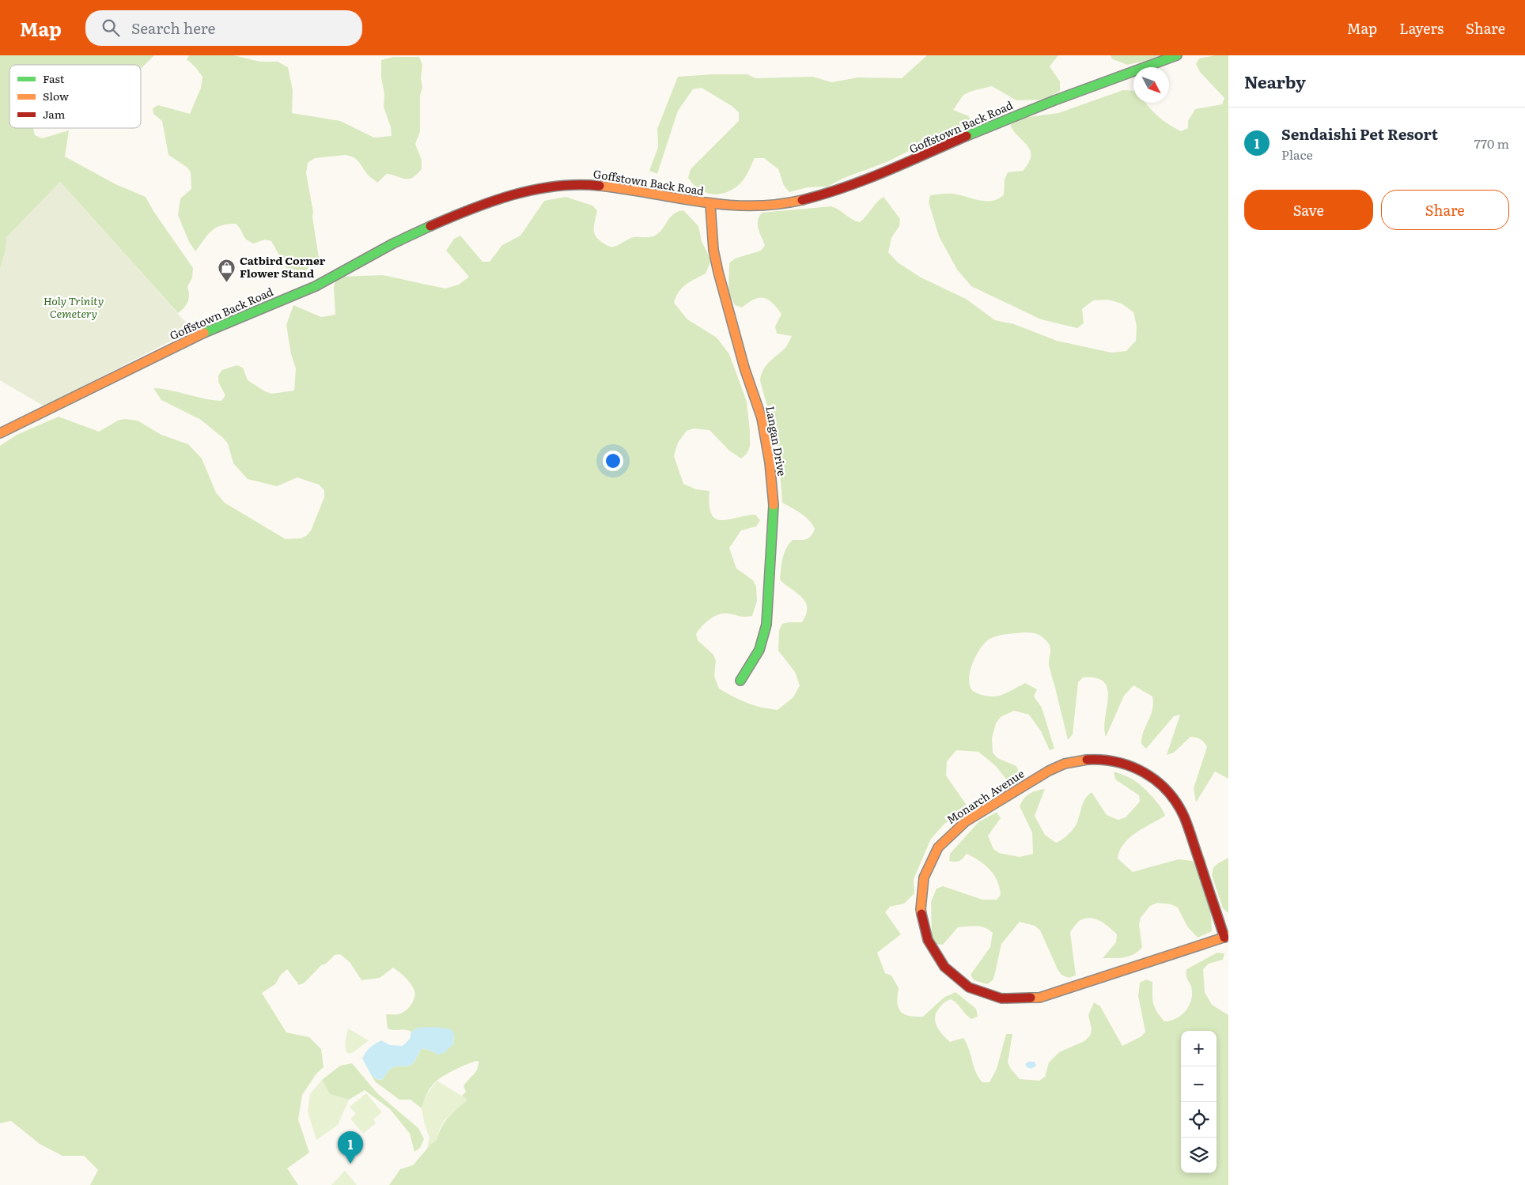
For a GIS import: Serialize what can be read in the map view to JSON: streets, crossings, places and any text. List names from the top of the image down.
{
  "streets": {
    "street": ["Goffstown Back Road", "Langan Drive", "Monarch Avenue"]
  },
  "crossings": [
    ["Goffstown Back Road", "Langan Drive"]
  ],
  "parks": ["Holy Trinity Cemetery"],
  "places": {
    "shop": ["Catbird Corner Flower Stand"]
  },
  "legend": ["Fast", "Slow", "Jam"],
  "north": "bottom right",
  "page": {
    "header": "Map",
    "search": "Search here",
    "nav": ["Map", "Layers", "Share"],
    "heading": "Nearby",
    "list": [
      {
        "mark": "1",
        "name": "Sendaishi Pet Resort",
        "note": "Place",
        "value": "770 m"
      }
    ],
    "buttons": ["Save", "Share"],
    "map_buttons": ["+", "−"],
    "pins": "1"
  }
}
